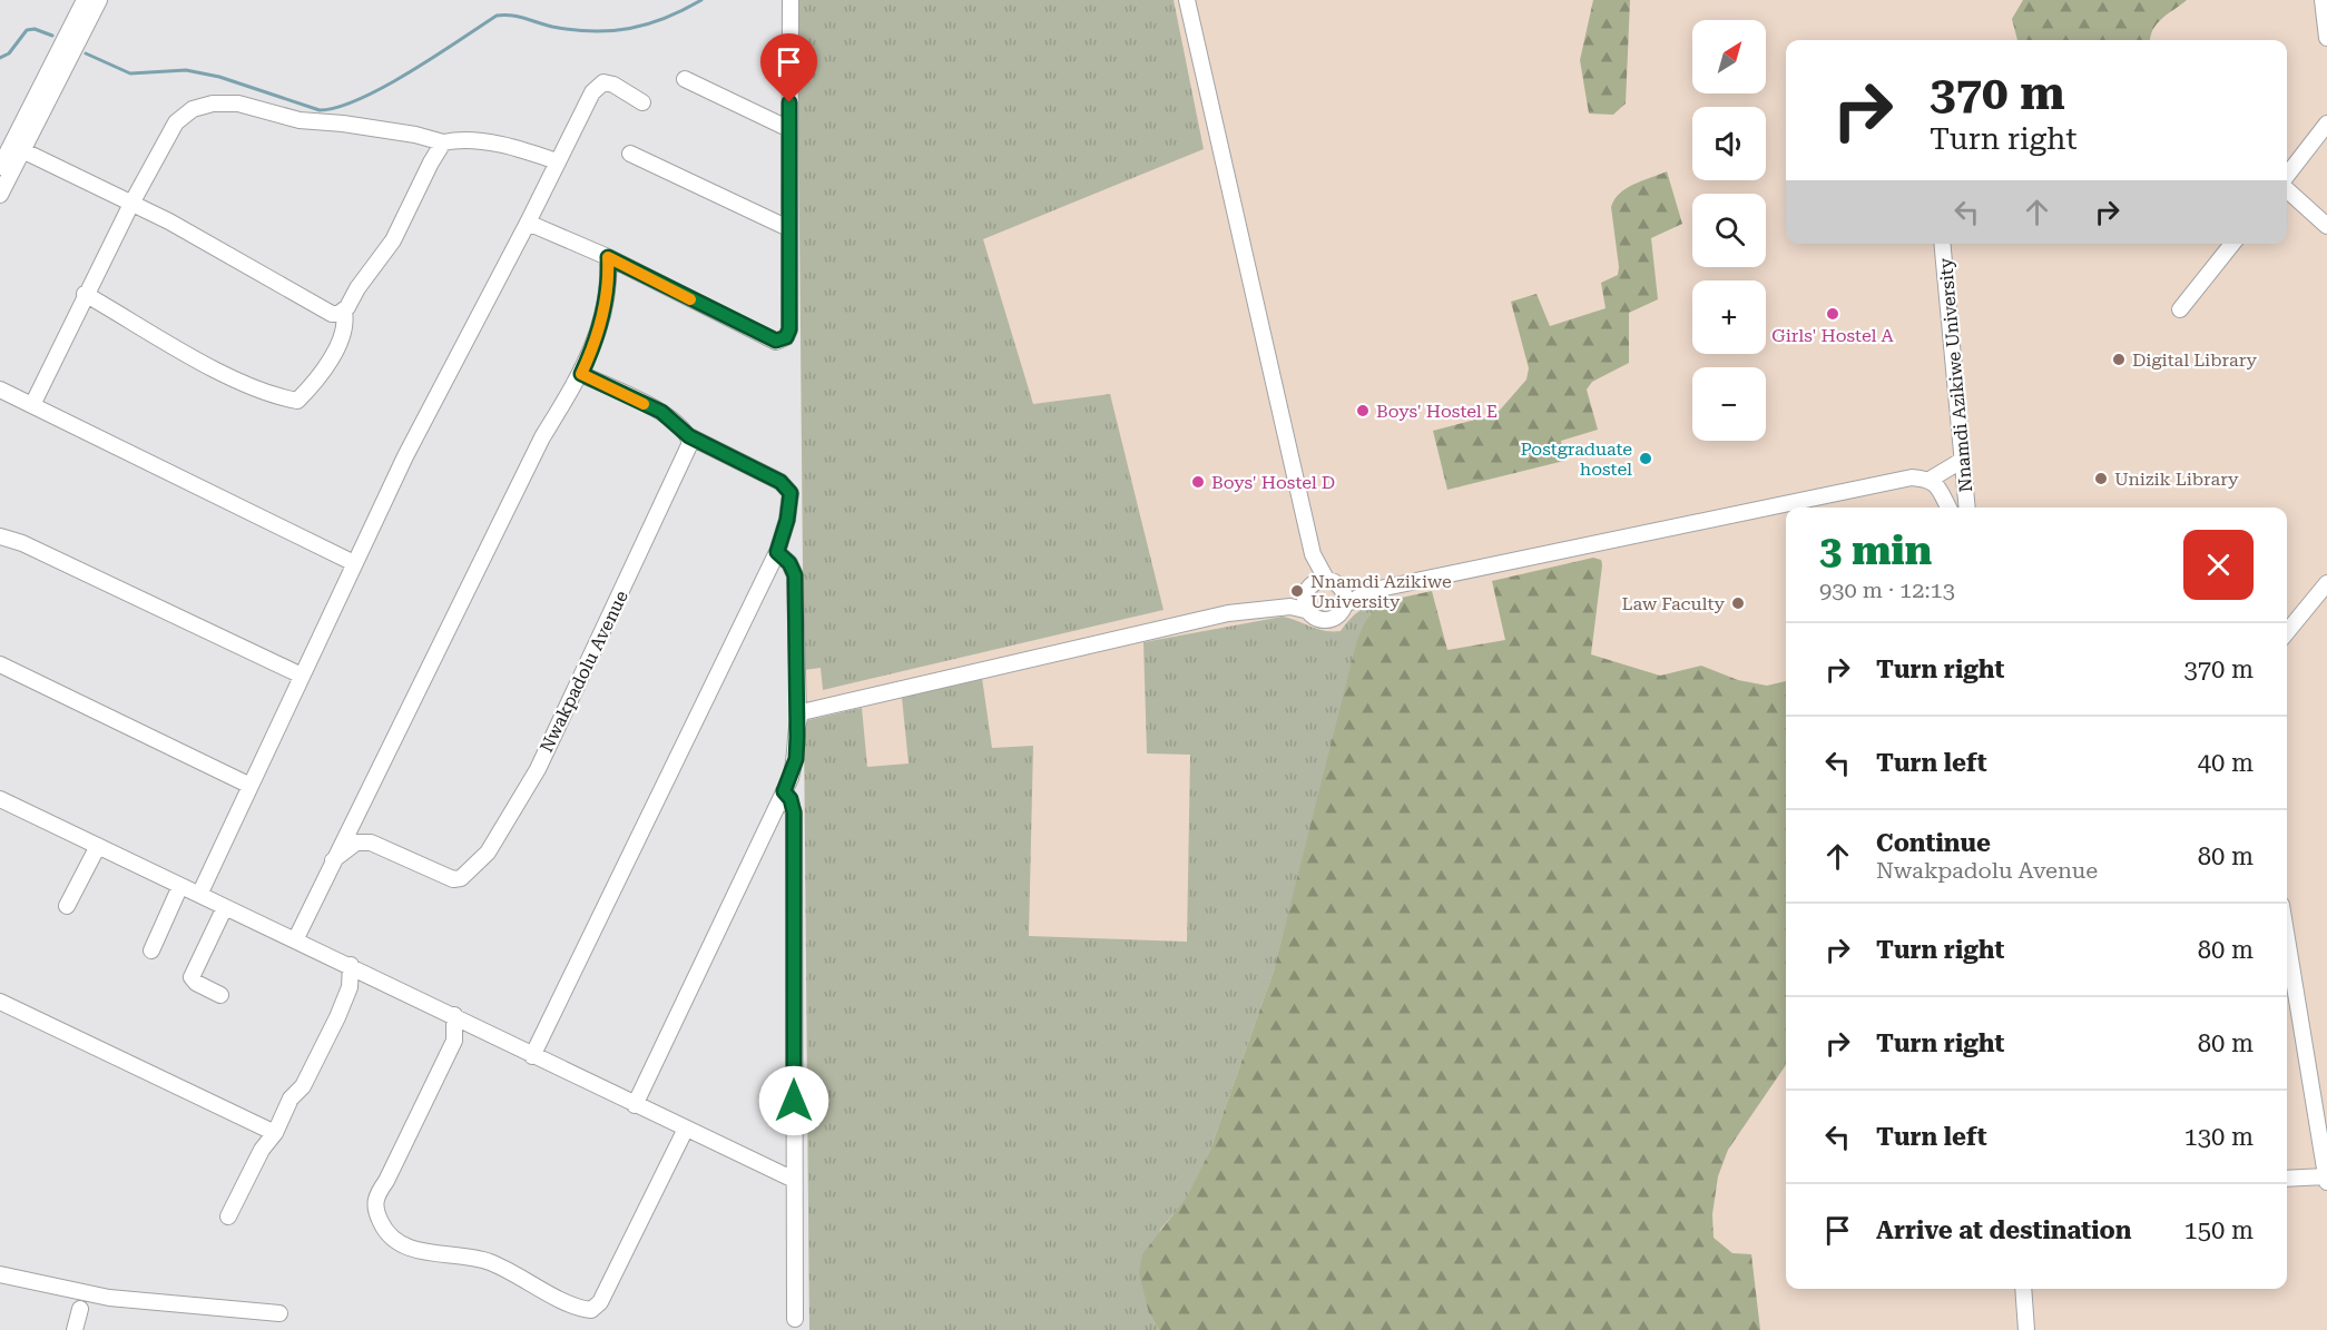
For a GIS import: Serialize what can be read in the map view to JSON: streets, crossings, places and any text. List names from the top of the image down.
{
  "streets": {
    "street": ["Nnamdi Azikiwe University", "Nwakpadolu Avenue"]
  },
  "places": [
    "Girls' Hostel A",
    "Digital Library",
    "Boys' Hostel E",
    "Postgraduate hostel",
    "Unizik Library",
    "Boys' Hostel D",
    "Nnamdi Azikiwe University",
    "Law Faculty"
  ],
  "north": "top right",
  "page": {
    "map_buttons": ["+", "−"],
    "turn": ["370 m", "Turn right"],
    "heading": ["3 min", "930 m · 12:13"],
    "list": [
      {
        "name": "Turn right",
        "value": "370 m"
      },
      {
        "name": "Turn left",
        "value": "40 m"
      },
      {
        "name": "Continue",
        "note": "Nwakpadolu Avenue",
        "value": "80 m"
      },
      {
        "name": "Turn right",
        "value": "80 m"
      },
      {
        "name": "Turn right",
        "value": "80 m"
      },
      {
        "name": "Turn left",
        "value": "130 m"
      },
      {
        "name": "Arrive at destination",
        "value": "150 m"
      }
    ]
  }
}
